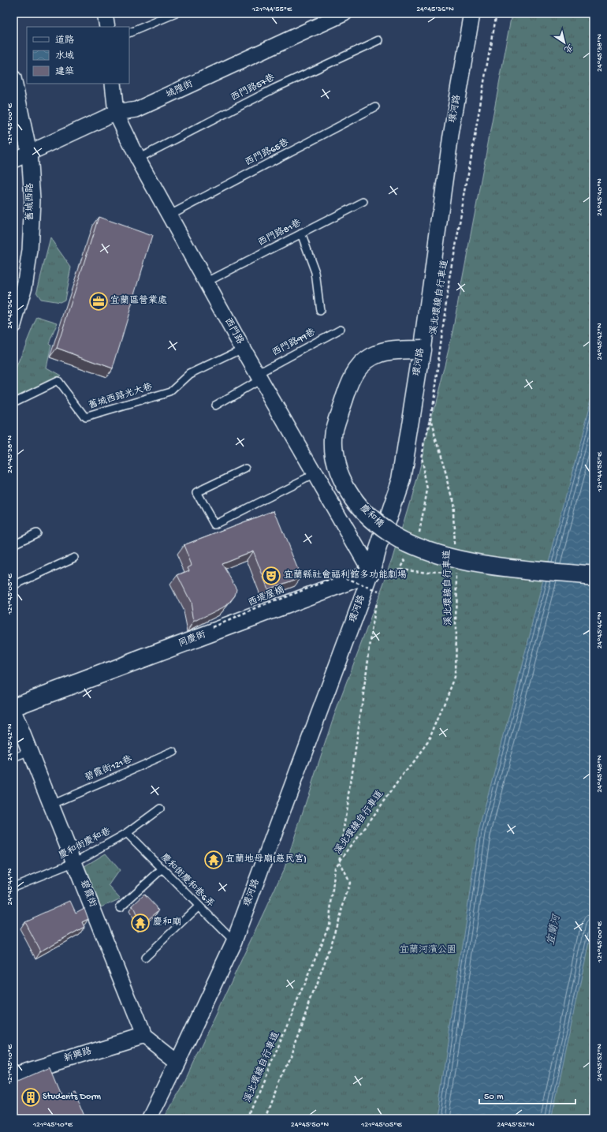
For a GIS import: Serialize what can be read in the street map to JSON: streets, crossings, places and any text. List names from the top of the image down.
{
  "streets": {
    "street": [
      "城隍街",
      "環河路",
      "舊城西路",
      "西門路",
      "慶和橋",
      "同慶街",
      "碧霞街",
      "新興路"
    ],
    "lane": [
      "西門路57巷",
      "西門路65巷",
      "西門路81巷",
      "西門路99巷",
      "舊城西路光大巷",
      "碧霞街121巷",
      "慶和街慶和巷",
      "慶和街慶和巷6弄"
    ],
    "path": ["溪北環線自行車道", "西堤屋橋"]
  },
  "crossings": [
    ["西門路57巷", "西門路"],
    ["城隍街", "舊城西路"],
    ["城隍街", "西門路"],
    ["環河路", "西門路"],
    ["環河路", "慶和橋"],
    ["環河路", "同慶街"],
    ["環河路", "慶和街慶和巷6弄"],
    ["環河路", "碧霞街"],
    ["西門路65巷", "西門路"],
    ["西門路81巷", "西門路"],
    ["西門路", "西門路99巷"],
    ["西門路", "舊城西路光大巷"],
    ["西門路", "同慶街"],
    ["碧霞街121巷", "碧霞街"],
    ["慶和街慶和巷", "慶和街慶和巷6弄"],
    ["慶和街慶和巷", "碧霞街"],
    ["碧霞街", "新興路"]
  ],
  "water": ["宜蘭河"],
  "parks": ["宜蘭河濱公園"],
  "places": {
    "office": ["宜蘭區營業處"],
    "theatre": ["宜蘭縣社會福利館多功能劇場"],
    "temple": ["宜蘭地母廟(慈民宮)", "慶和廟"],
    "building": ["Students Dorm"]
  },
  "legend": ["道路", "水域", "建築"],
  "scale_bar": "50 m",
  "north": "bottom right",
  "coordinates": [
    "121°44'55\"E",
    "24°45'36\"N",
    "24°45'38\"N",
    "121°45'00\"E",
    "24°45'40\"N",
    "24°45'42\"N",
    "121°45'05\"E",
    "24°45'46\"N",
    "24°45'48\"N",
    "24°45'44\"N",
    "24°45'52\"N",
    "121°45'10\"E",
    "24°45'50\"N"
  ]
}
